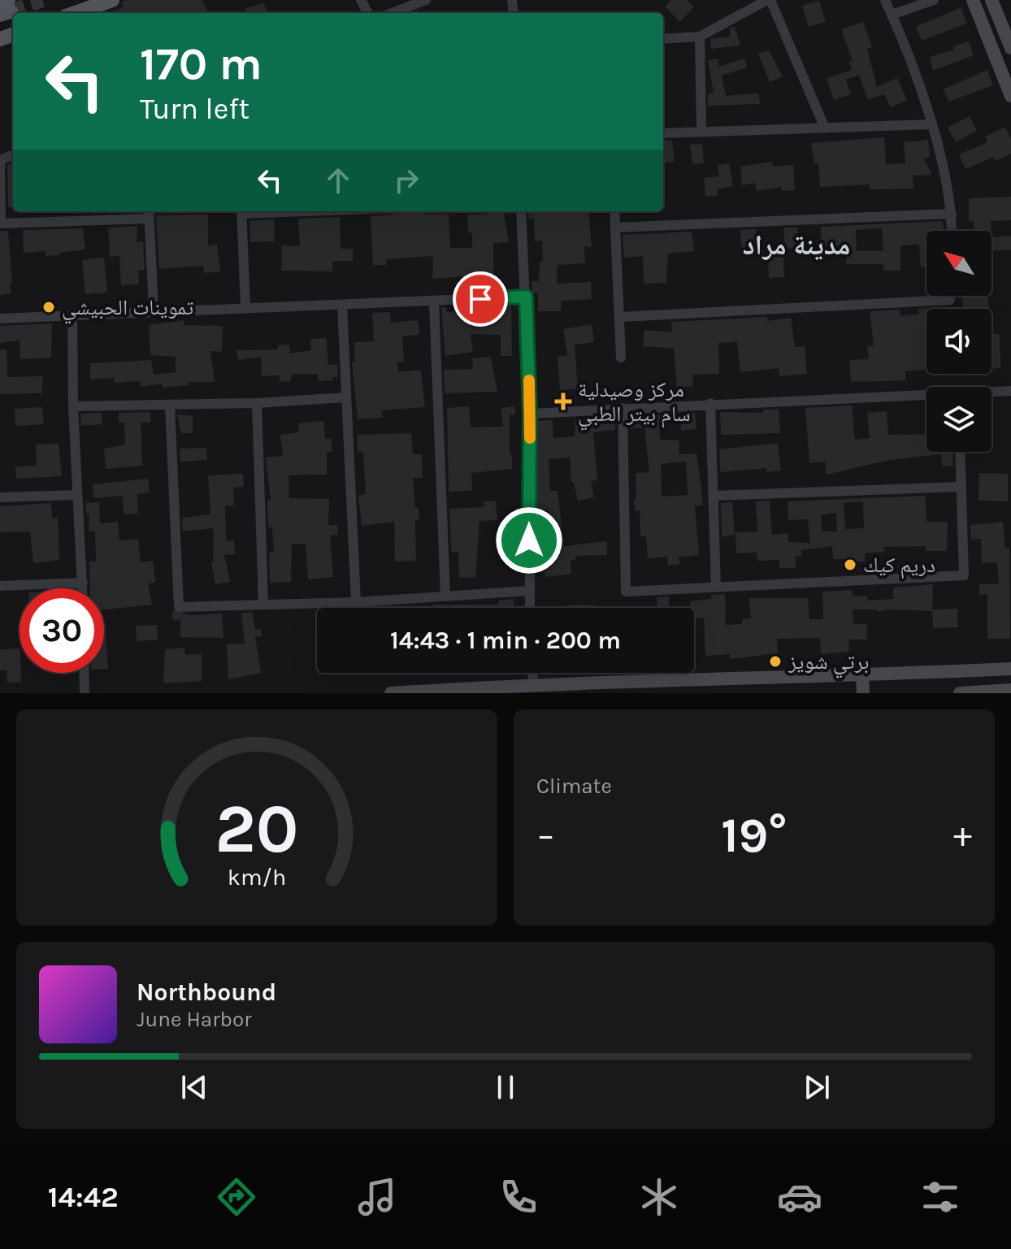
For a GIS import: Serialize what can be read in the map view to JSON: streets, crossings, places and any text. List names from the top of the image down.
{
  "districts": ["مدينة مراد"],
  "places": {
    "other": ["تموينات الحبيشي", "دريم كيك", "برتي شويز"],
    "health": ["مركز وصيدلية سام بيتر الطبي"]
  },
  "north": "top left",
  "page": {
    "turn": ["170 m", "Turn left"],
    "limit": "30",
    "trip": "14:43 · 1 min · 200 m",
    "tile": "Climate",
    "heat": ["−", "19°", "+"],
    "song": ["Northbound", "June Harbor"],
    "tabs": "14:42",
    "gauge": ["20", "km/h"]
  }
}
